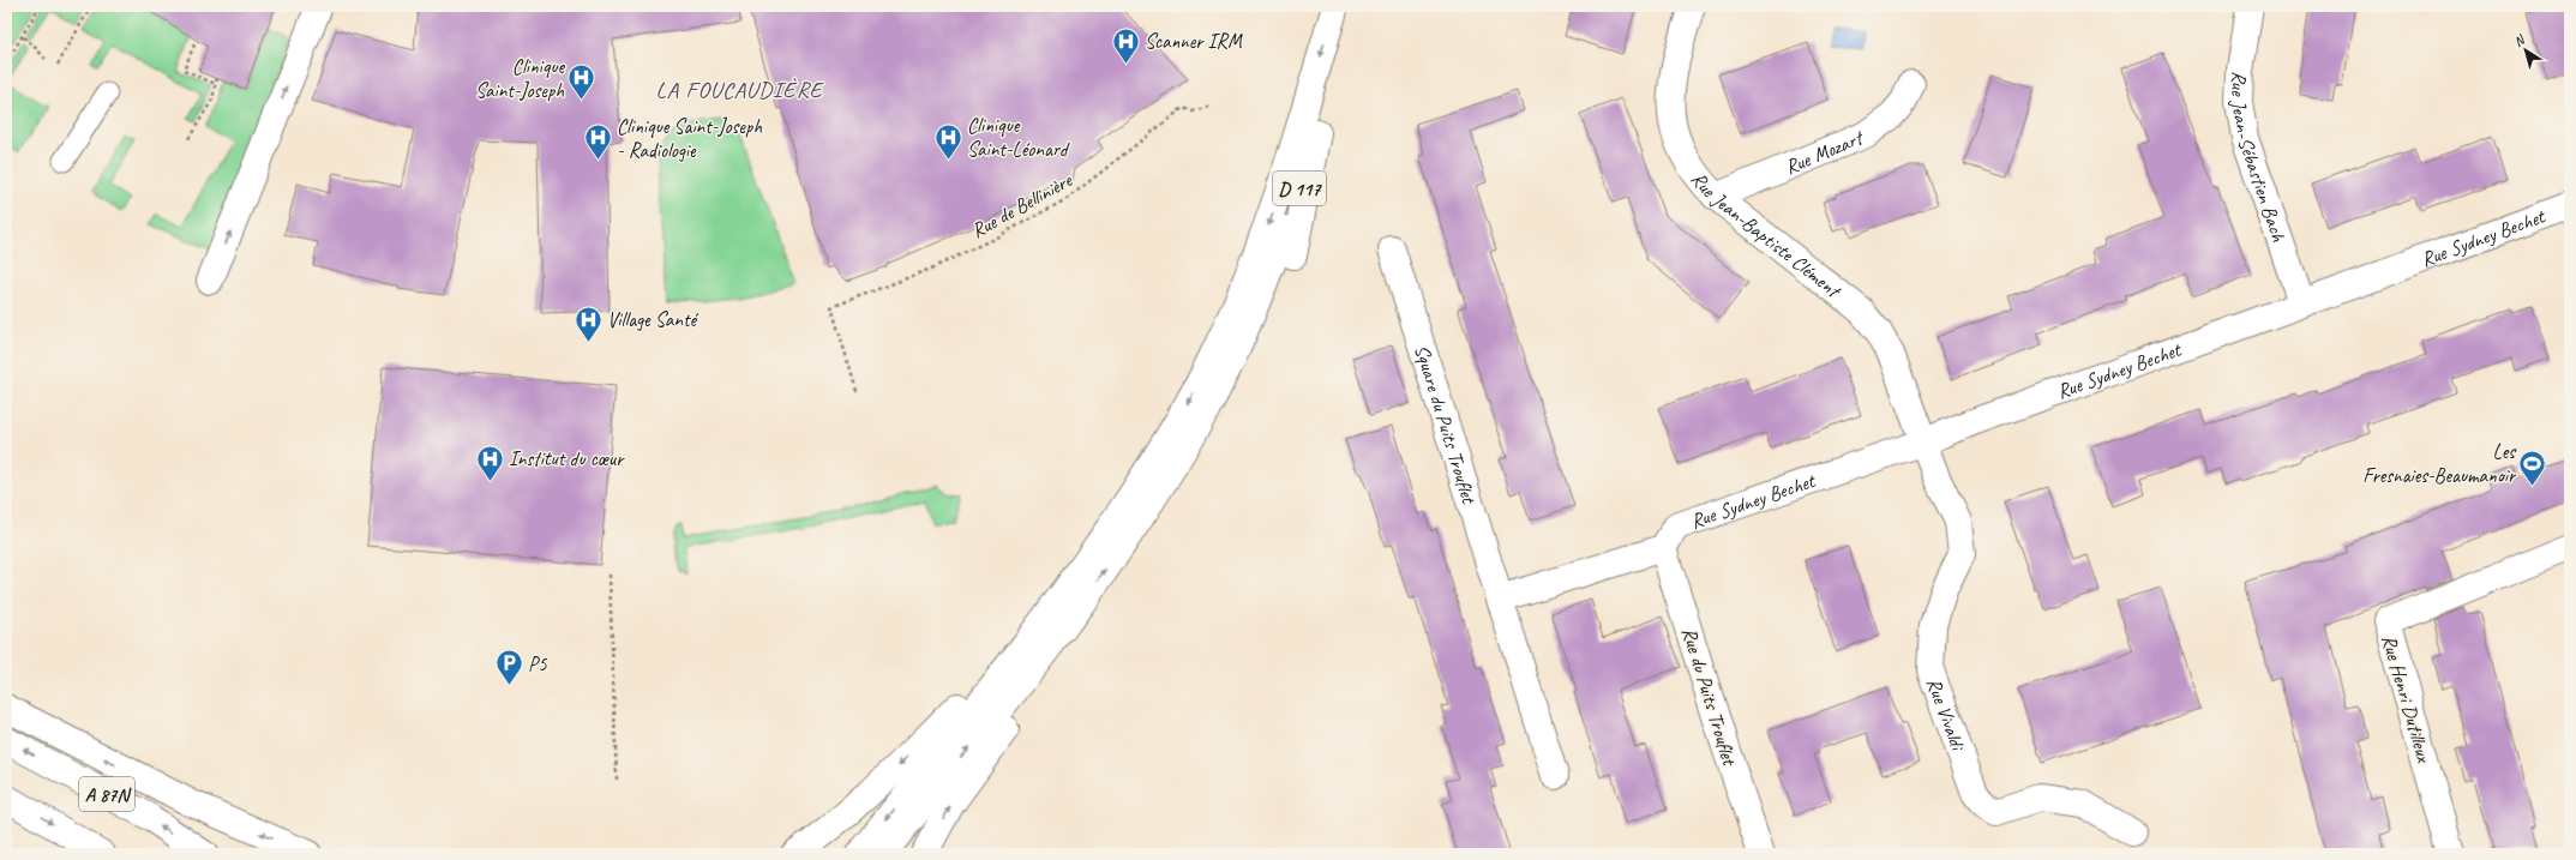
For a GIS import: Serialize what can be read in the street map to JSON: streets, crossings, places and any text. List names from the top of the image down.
{
  "streets": {
    "main road": [
      "Rue Mozart",
      "Rue Jean-Sébastien Bach",
      "D 117",
      "Rue Jean-Baptiste Clément",
      "Rue Sydney Bechet",
      "Square du Puits Trouflet",
      "Rue du Puits Trouflet",
      "Rue Henri Dutilleux",
      "Rue Vivaldi",
      "A 87N"
    ],
    "path": ["Rue de Bellinière"]
  },
  "crossings": [
    ["Rue Mozart", "Rue Jean-Baptiste Clément"],
    ["Rue Jean-Sébastien Bach", "Rue Sydney Bechet"],
    ["Rue Jean-Baptiste Clément", "Rue Sydney Bechet"],
    ["Rue Jean-Baptiste Clément", "Rue Vivaldi"],
    ["Rue Sydney Bechet", "Rue du Puits Trouflet"],
    ["Rue Sydney Bechet", "Rue Vivaldi"]
  ],
  "districts": ["LA FOUCAUDIÈRE"],
  "places": {
    "hospital": [
      "Scanner IRM",
      "Clinique Saint-Joseph",
      "Clinique Saint-Léonard",
      "Clinique Saint-Joseph - Radiologie",
      "Village Santé",
      "Institut du cœur"
    ],
    "sports": ["Les Fresnaies-Beaumanoir"],
    "parking": ["P5"]
  },
  "north": "top left"
}
